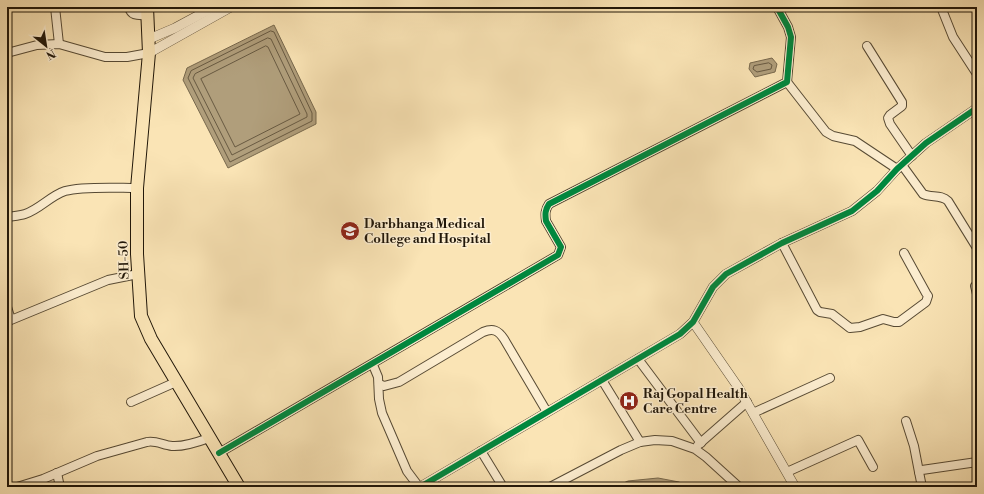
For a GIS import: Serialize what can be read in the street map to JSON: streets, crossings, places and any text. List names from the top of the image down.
{
  "streets": {
    "main road": ["SH-50"]
  },
  "places": {
    "school or university": ["Darbhanga Medical College and Hospital"],
    "hospital": ["Raj Gopal Health Care Centre"]
  },
  "north": "bottom right"
}
